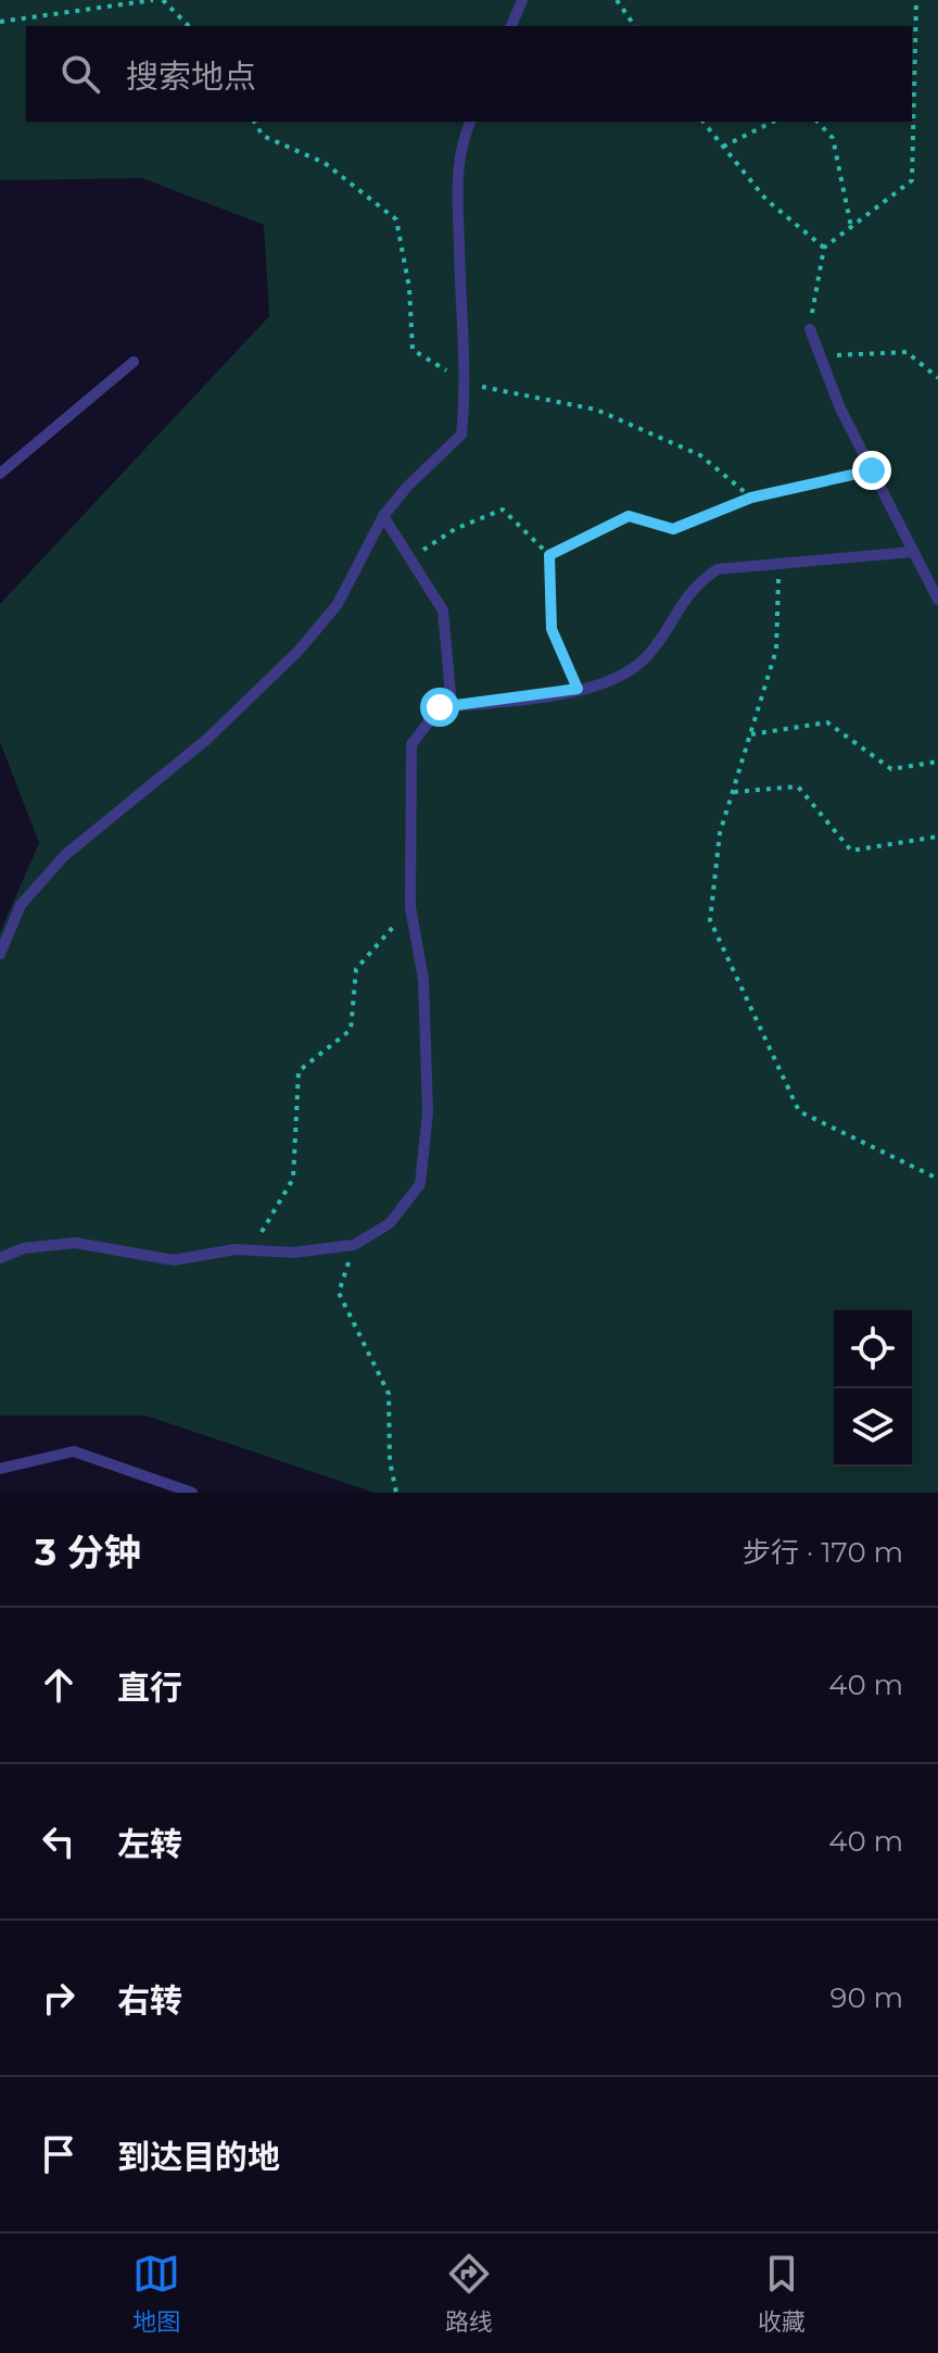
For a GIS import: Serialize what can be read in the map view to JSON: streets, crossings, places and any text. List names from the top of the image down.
{
  "page": {
    "search": "搜索地点",
    "heading": ["3 分钟", "步行 · 170 m"],
    "list": [
      ["直行", "40 m"],
      ["左转", "40 m"],
      ["右转", "90 m"],
      "到达目的地"
    ],
    "nav": ["地图", "路线", "收藏"]
  }
}
